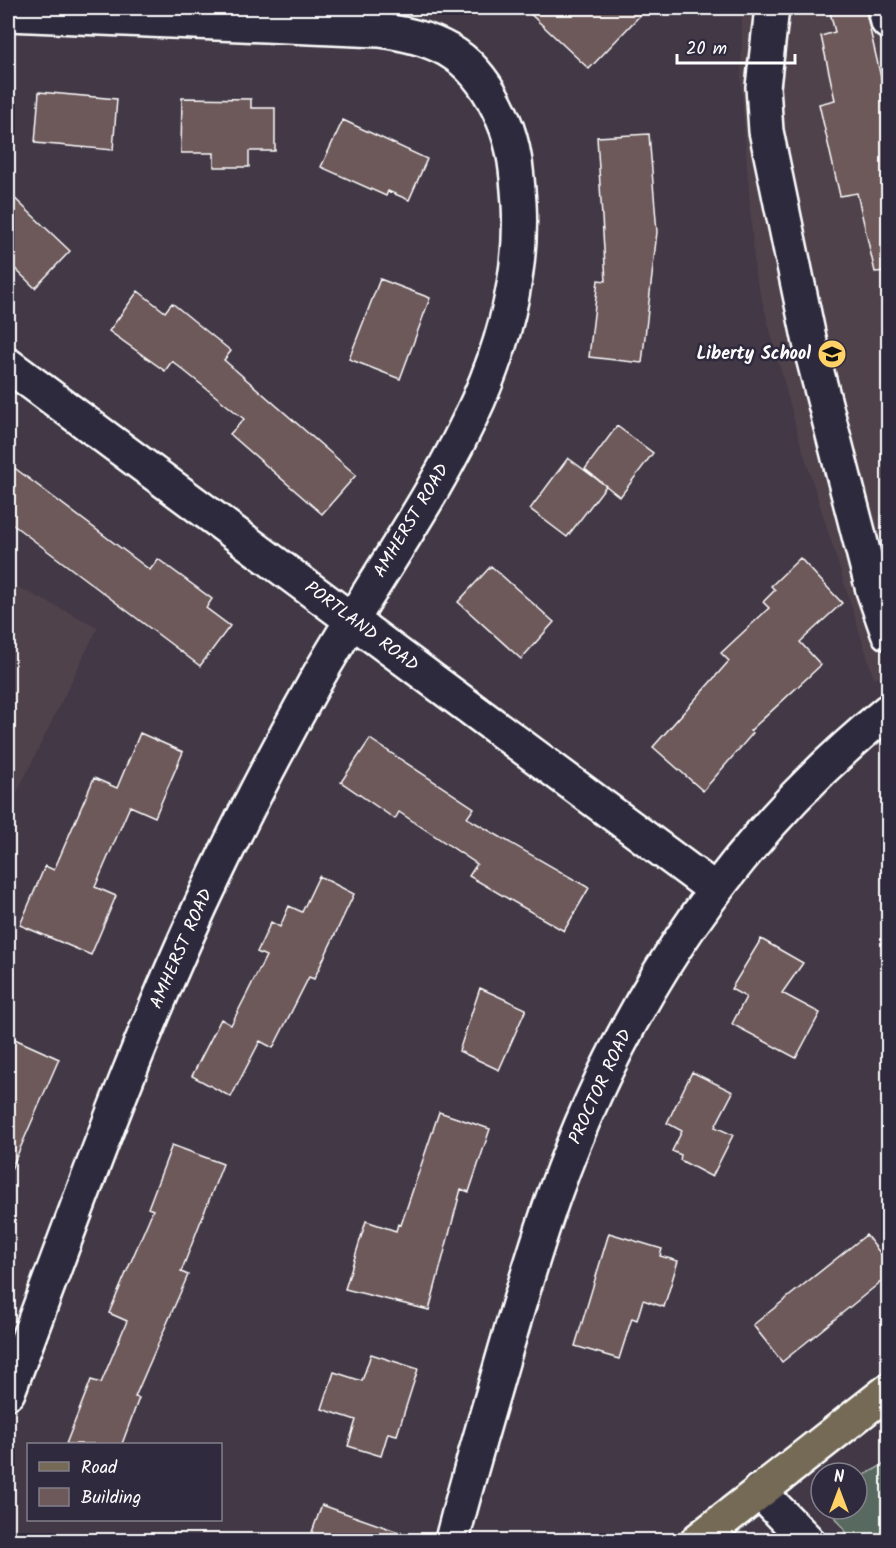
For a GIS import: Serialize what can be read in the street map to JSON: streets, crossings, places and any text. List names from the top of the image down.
{
  "streets": {
    "street": ["AMHERST ROAD", "PORTLAND ROAD", "PROCTOR ROAD"]
  },
  "crossings": [
    ["AMHERST ROAD", "PORTLAND ROAD"],
    ["PORTLAND ROAD", "PROCTOR ROAD"]
  ],
  "places": {
    "school or university": ["Liberty School"]
  },
  "legend": ["Road", "Building"],
  "scale_bar": "20 m",
  "north": "top"
}
